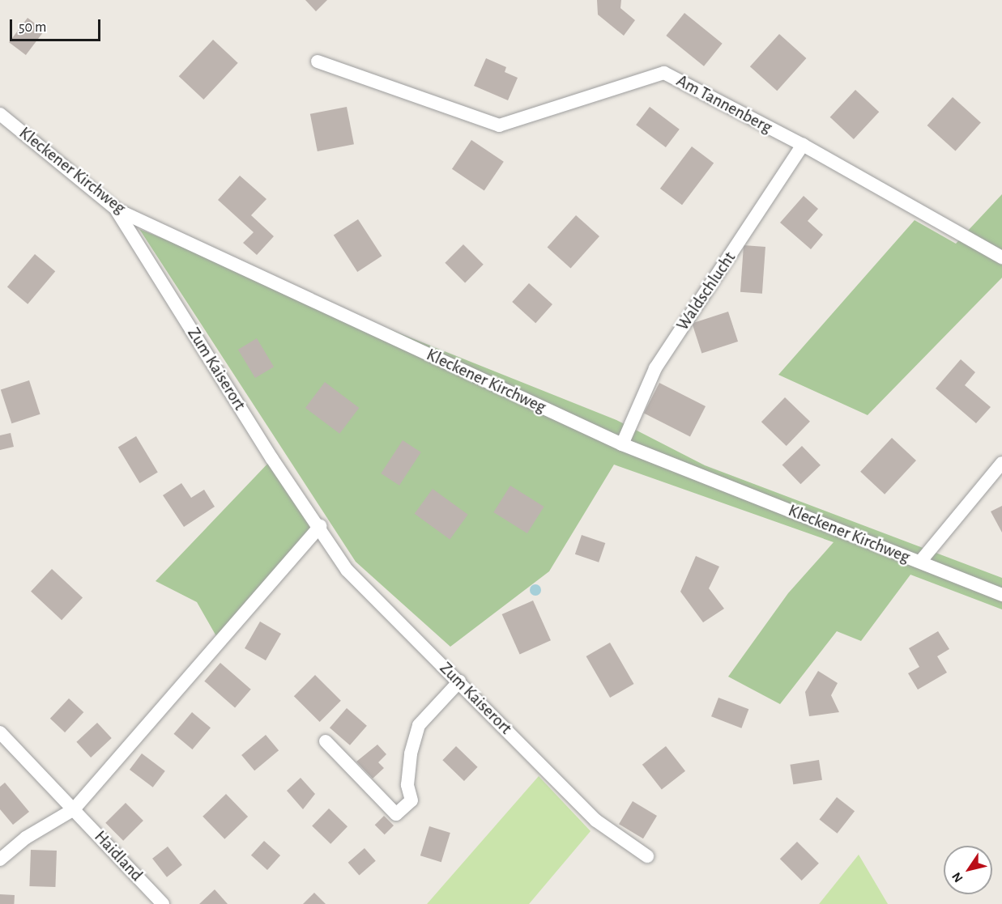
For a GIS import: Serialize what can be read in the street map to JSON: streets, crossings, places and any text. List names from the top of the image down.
{
  "streets": {
    "street": [
      "Am Tannenberg",
      "Kleckener Kirchweg",
      "Waldschlucht",
      "Zum Kaiserort",
      "Haidland"
    ]
  },
  "crossings": [
    ["Am Tannenberg", "Waldschlucht"],
    ["Kleckener Kirchweg", "Waldschlucht"],
    ["Kleckener Kirchweg", "Zum Kaiserort"]
  ],
  "scale_bar": "50 m",
  "north": "bottom left"
}
